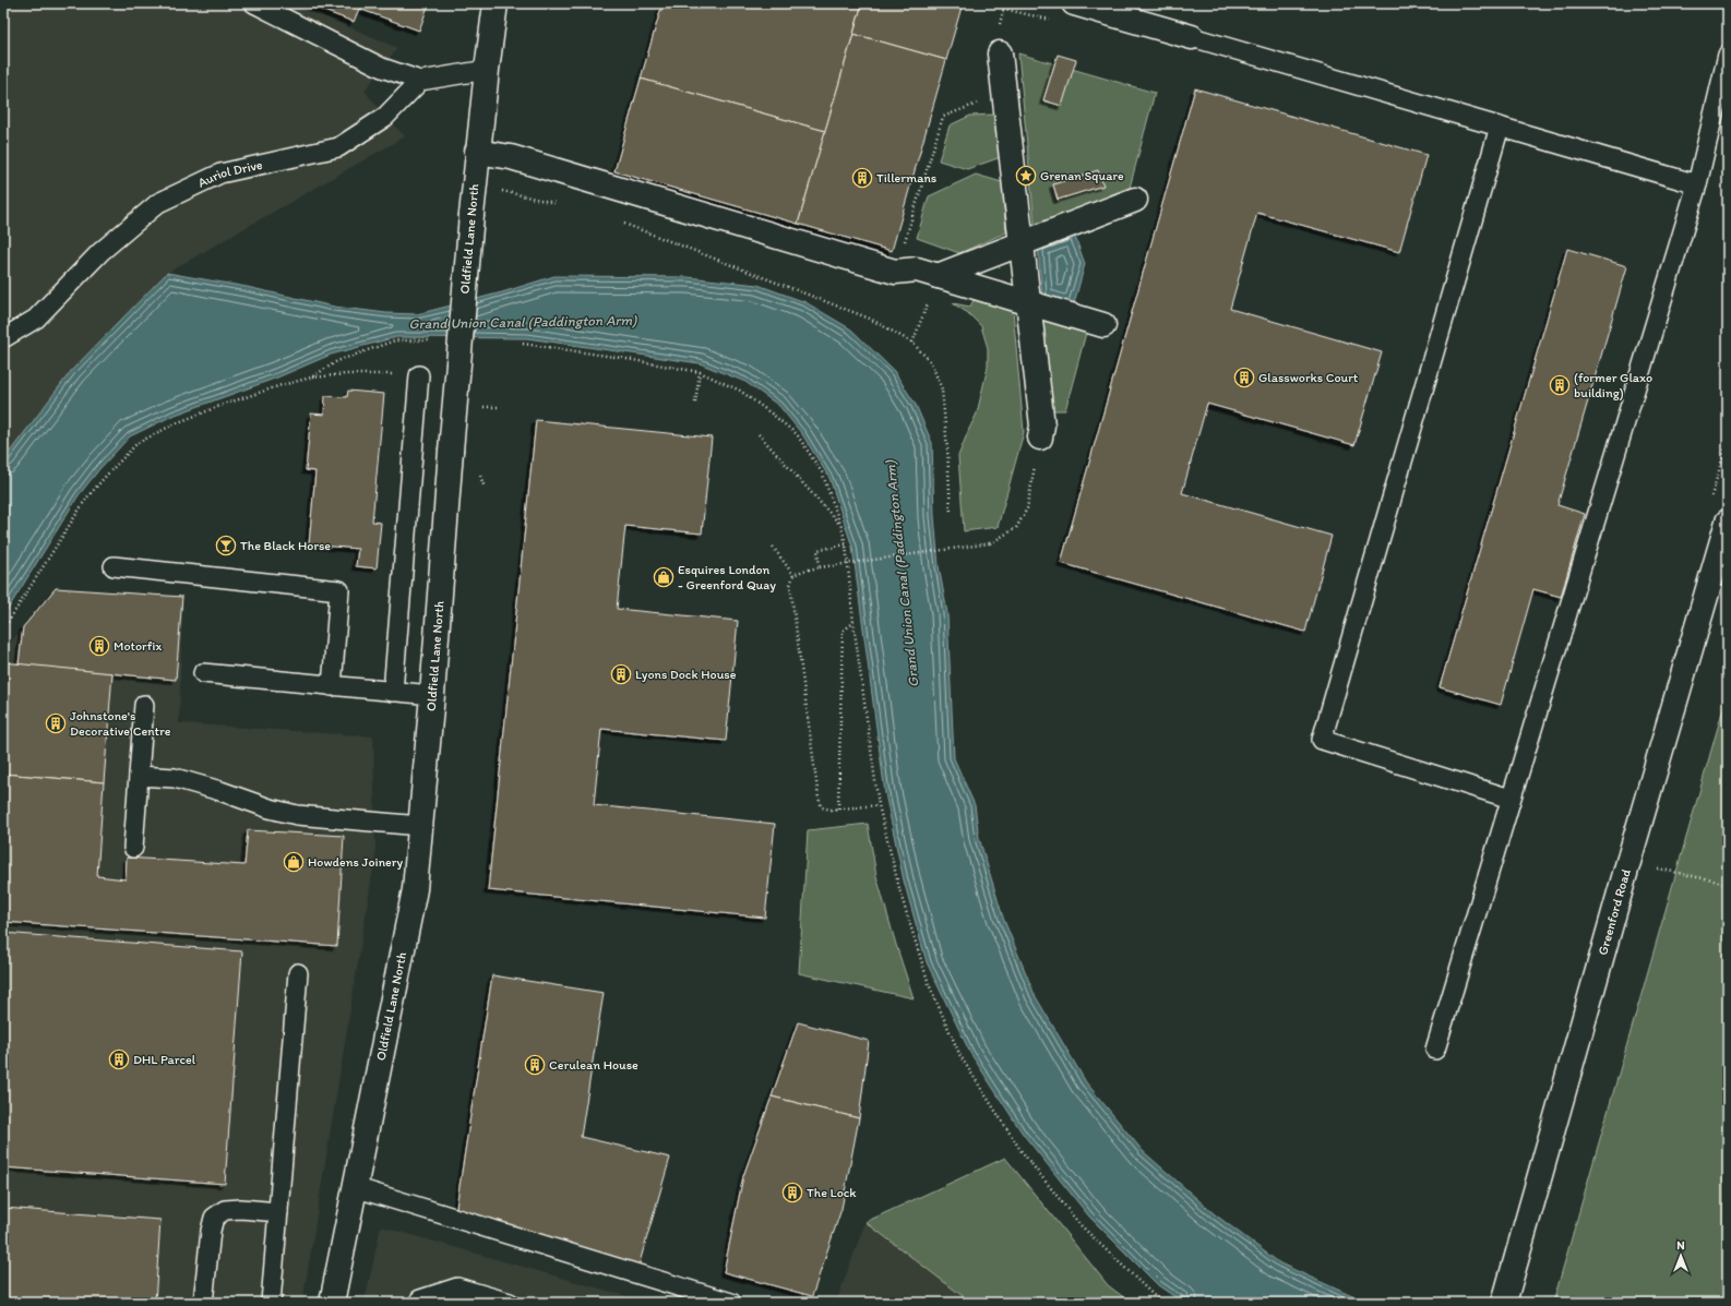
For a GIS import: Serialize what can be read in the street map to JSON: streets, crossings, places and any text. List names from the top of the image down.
{
  "streets": {
    "street": ["Oldfield Lane North", "Greenford Road"],
    "lane": ["Auriol Drive"]
  },
  "water": ["Grand Union Canal (Paddington Arm)"],
  "places": {
    "place": ["Grenan Square"],
    "building": [
      "Tillermans",
      "Glassworks Court",
      "(former Glaxo building)",
      "Motorfix",
      "Lyons Dock House",
      "Johnstone's Decorative Centre",
      "DHL Parcel",
      "Cerulean House",
      "The Lock"
    ],
    "bar": ["The Black Horse"],
    "shop": ["Esquires London - Greenford Quay", "Howdens Joinery"]
  },
  "north": "top"
}
